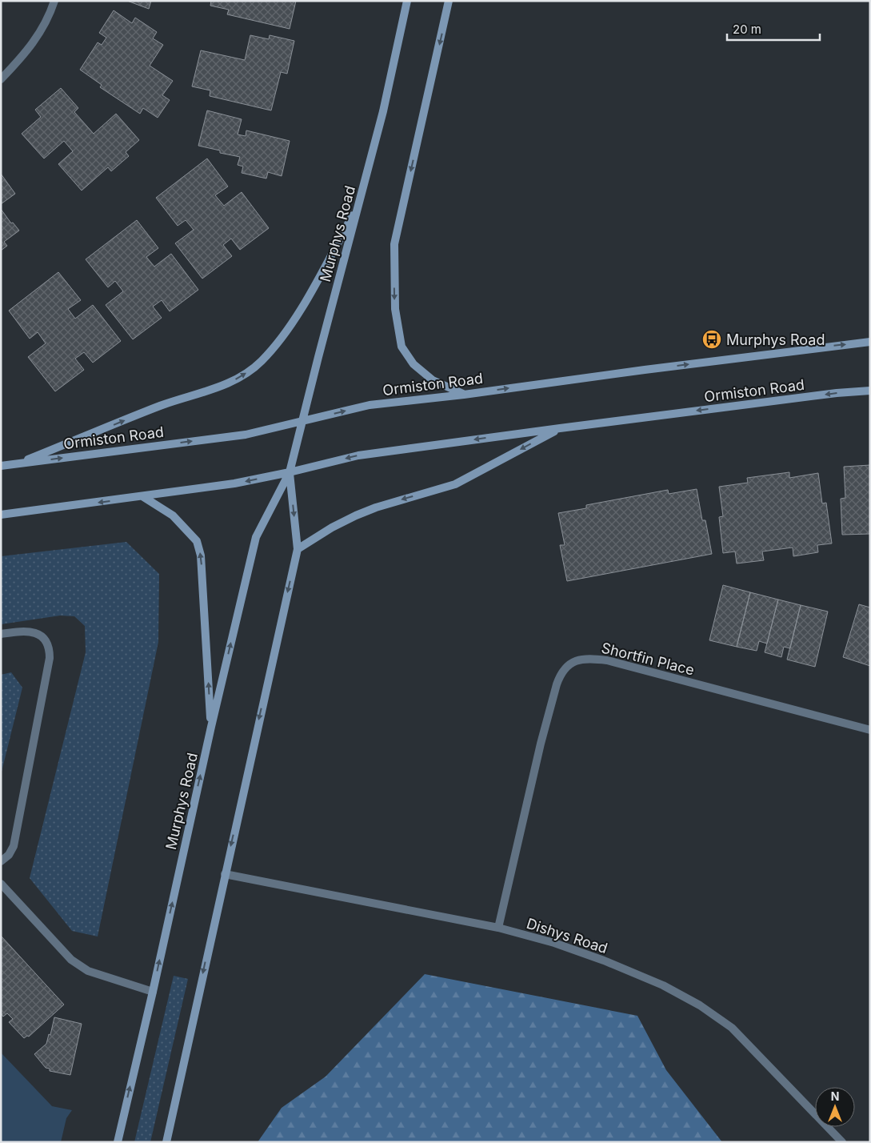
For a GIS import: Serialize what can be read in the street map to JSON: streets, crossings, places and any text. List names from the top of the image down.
{
  "streets": {
    "main road": ["Murphys Road", "Ormiston Road"],
    "street": ["Shortfin Place", "Dishys Road"]
  },
  "crossings": [
    ["Murphys Road", "Ormiston Road"],
    ["Murphys Road", "Dishys Road"],
    ["Shortfin Place", "Dishys Road"]
  ],
  "places": {
    "bus stop": ["Murphys Road"]
  },
  "scale_bar": "20 m",
  "north": "top"
}
